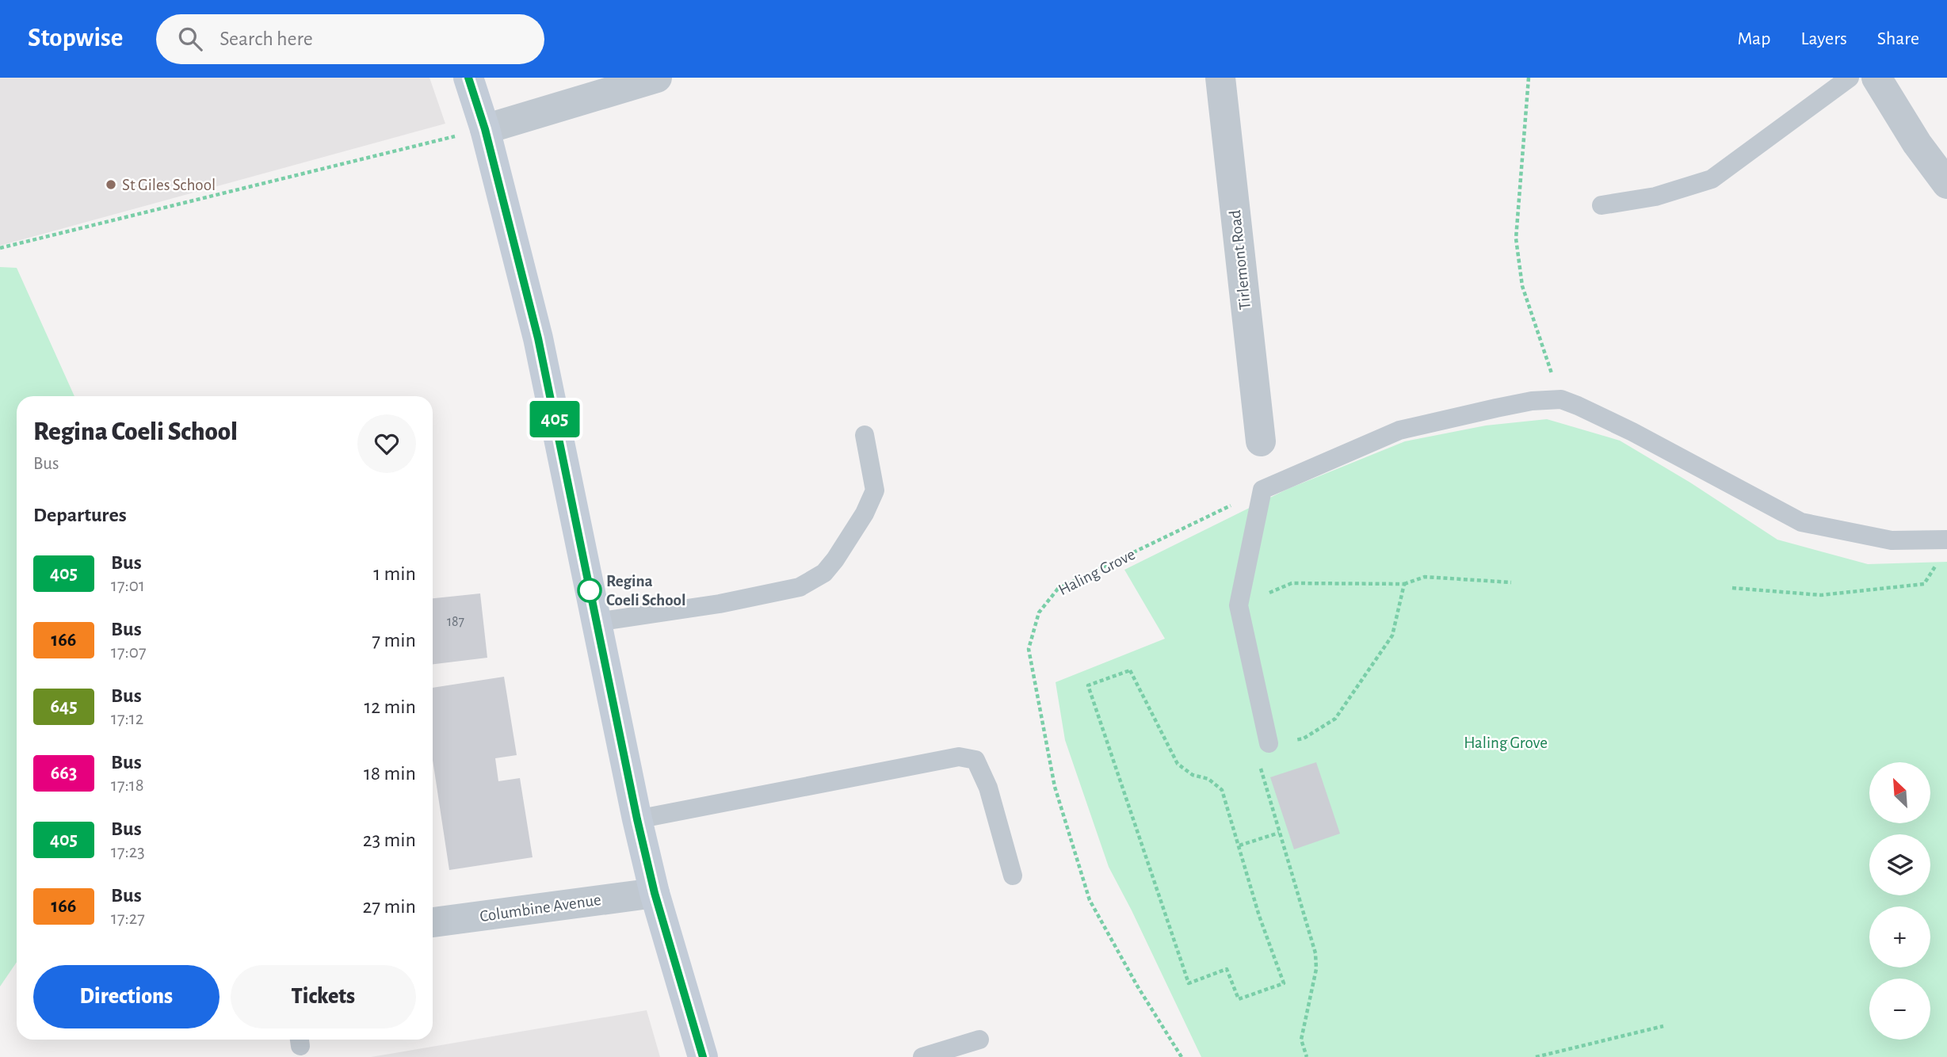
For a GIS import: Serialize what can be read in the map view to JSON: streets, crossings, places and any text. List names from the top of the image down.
{
  "streets": {
    "street": ["Tirlemont Road", "Columbine Avenue"],
    "path": ["Haling Grove"]
  },
  "parks": ["Haling Grove"],
  "places": ["St Giles School", "Regina Coeli School"],
  "lines": ["bus line 405"],
  "house_numbers": ["187"],
  "north": "top left",
  "page": {
    "header": "Stopwise",
    "search": "Search here",
    "nav": ["Map", "Layers", "Share"],
    "on_map": "405",
    "heading": [
      ["Regina Coeli School", "Bus"],
      "Departures"
    ],
    "list": [
      {
        "mark": "405",
        "name": "Bus",
        "note": "17:01",
        "value": "1 min"
      },
      {
        "mark": "166",
        "name": "Bus",
        "note": "17:07",
        "value": "7 min"
      },
      {
        "mark": "645",
        "name": "Bus",
        "note": "17:12",
        "value": "12 min"
      },
      {
        "mark": "663",
        "name": "Bus",
        "note": "17:18",
        "value": "18 min"
      },
      {
        "mark": "405",
        "name": "Bus",
        "note": "17:23",
        "value": "23 min"
      },
      {
        "mark": "166",
        "name": "Bus",
        "note": "17:27",
        "value": "27 min"
      }
    ],
    "map_buttons": ["+", "−"],
    "buttons": ["Directions", "Tickets"]
  }
}
